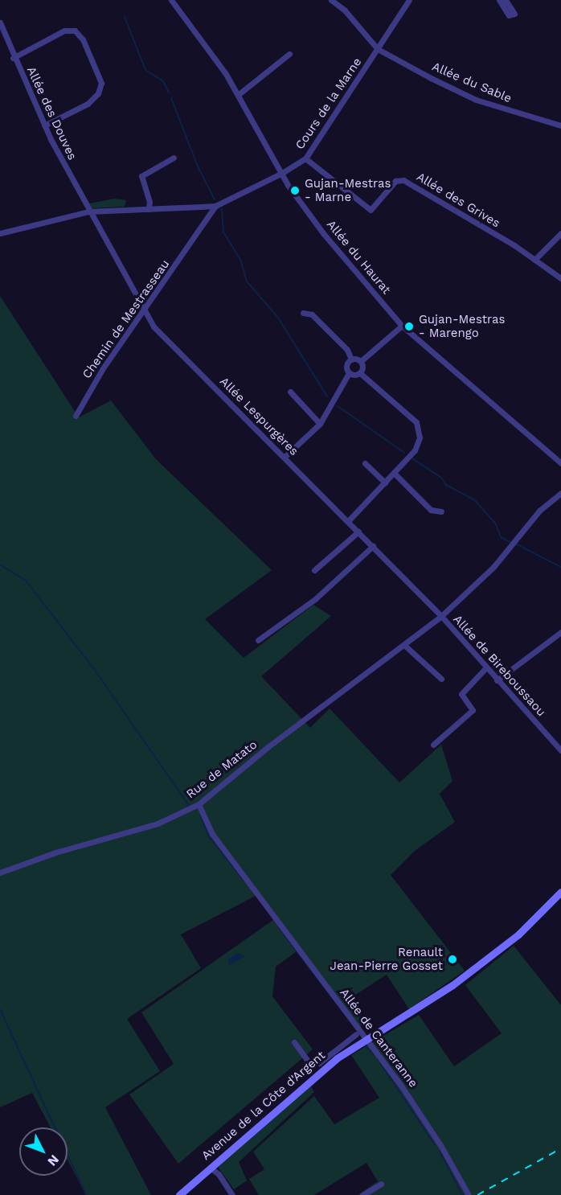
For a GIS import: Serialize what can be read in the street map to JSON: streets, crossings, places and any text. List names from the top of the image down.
{
  "streets": {
    "main road": ["Avenue de la Côte d'Argent"],
    "street": [
      "Allée du Sable",
      "Cours de la Marne",
      "Allée des Douves",
      "Allée des Grives",
      "Allée du Haurat",
      "Chemin de Mestrasseau",
      "Allée Lespurgères",
      "Allée de Bireboussaou",
      "Rue de Matato",
      "Allée de Canteranne"
    ]
  },
  "crossings": [
    ["Allée du Sable", "Cours de la Marne"],
    ["Cours de la Marne", "Allée des Douves"],
    ["Cours de la Marne", "Allée des Grives"],
    ["Cours de la Marne", "Allée du Haurat"],
    ["Cours de la Marne", "Chemin de Mestrasseau"],
    ["Cours de la Marne", "Allée Lespurgères"],
    ["Allée des Douves", "Allée Lespurgères"],
    ["Chemin de Mestrasseau", "Allée Lespurgères"],
    ["Allée Lespurgères", "Allée de Bireboussaou"],
    ["Allée Lespurgères", "Rue de Matato"],
    ["Allée de Bireboussaou", "Rue de Matato"],
    ["Rue de Matato", "Allée de Canteranne"],
    ["Allée de Canteranne", "Avenue de la Côte d'Argent"]
  ],
  "places": ["Gujan-Mestras - Marne", "Gujan-Mestras - Marengo", "Renault Jean-Pierre Gosset"],
  "north": "bottom right"
}
